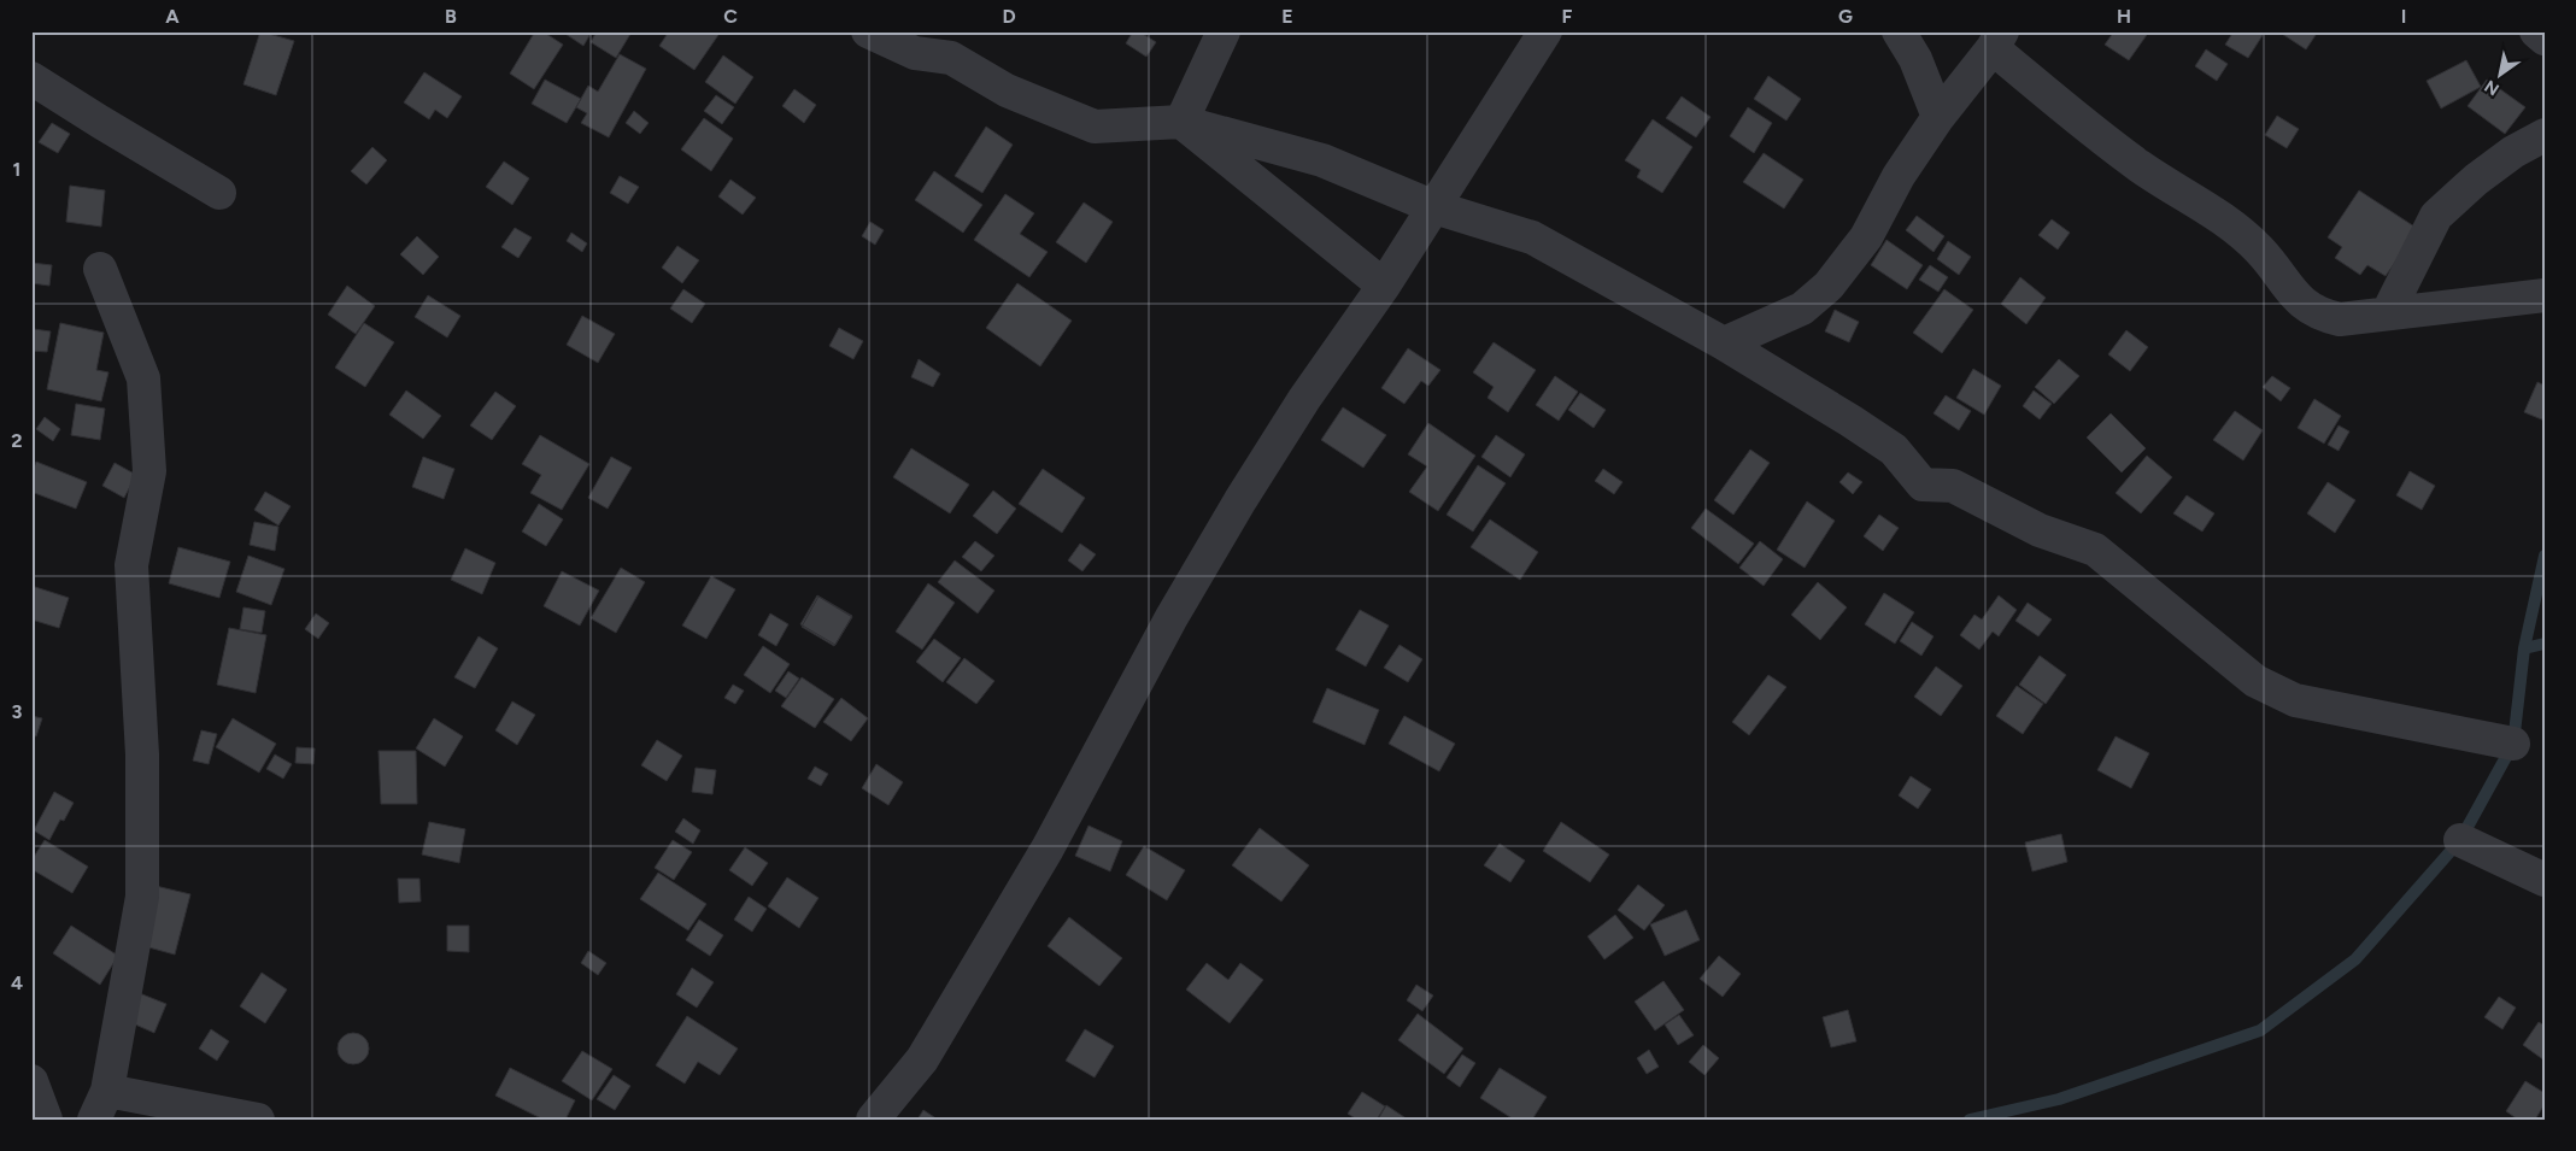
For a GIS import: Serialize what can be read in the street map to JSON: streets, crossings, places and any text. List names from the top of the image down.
{
  "north": "bottom left",
  "grid": {
    "columns": [
      "A",
      "B",
      "C",
      "D",
      "E",
      "F",
      "G",
      "H",
      "I"
    ],
    "rows": [
      "1",
      "2",
      "3",
      "4"
    ]
  }
}
